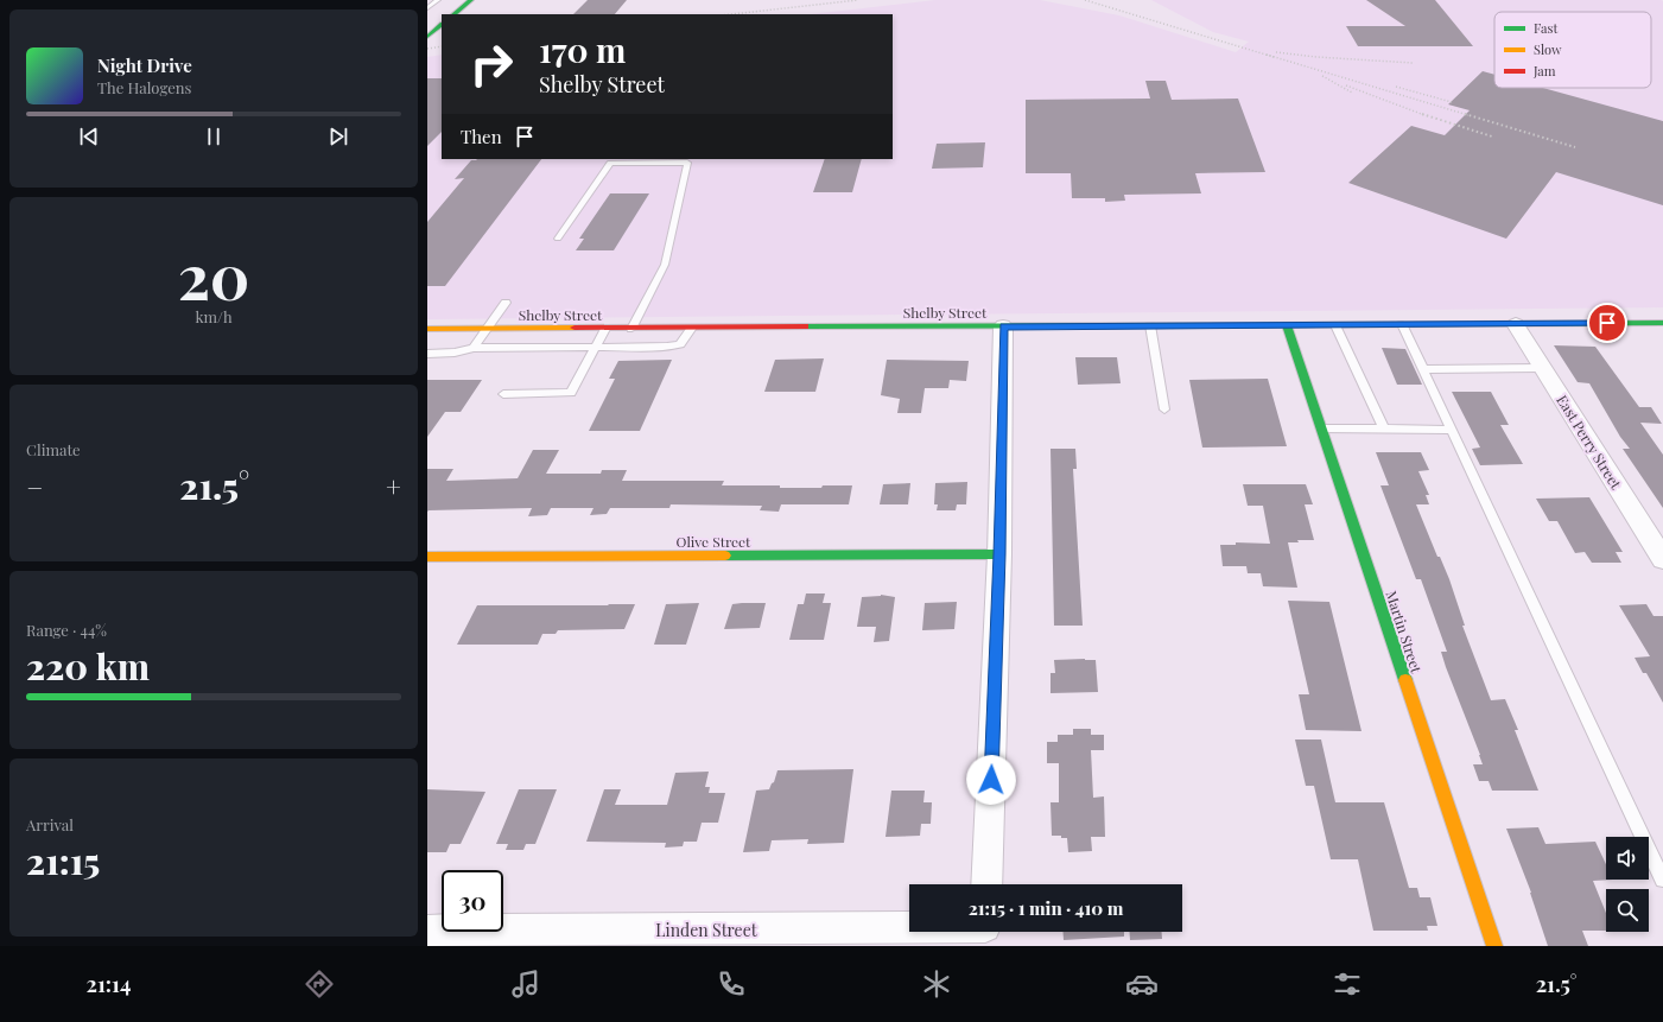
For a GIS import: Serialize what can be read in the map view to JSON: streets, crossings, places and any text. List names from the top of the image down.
{
  "streets": {
    "main road": ["Shelby Street", "Olive Street", "Martin Street"],
    "street": ["East Perry Street", "Linden Street"]
  },
  "crossings": [
    ["Shelby Street", "East Perry Street"],
    ["Shelby Street", "Martin Street"]
  ],
  "legend": ["Fast", "Slow", "Jam"],
  "page": {
    "turn": ["170 m", "Shelby Street"],
    "song": ["Night Drive", "The Halogens"],
    "then": "Then",
    "tile": [
      ["20", "km/h"],
      "Climate",
      ["Range · 44%", "220 km"],
      ["Arrival", "21:15"]
    ],
    "heat": ["−", "21.5°", "+"],
    "limit": "30",
    "trip": "21:15 · 1 min · 410 m",
    "tabs": ["21:14", "21.5°"]
  }
}
